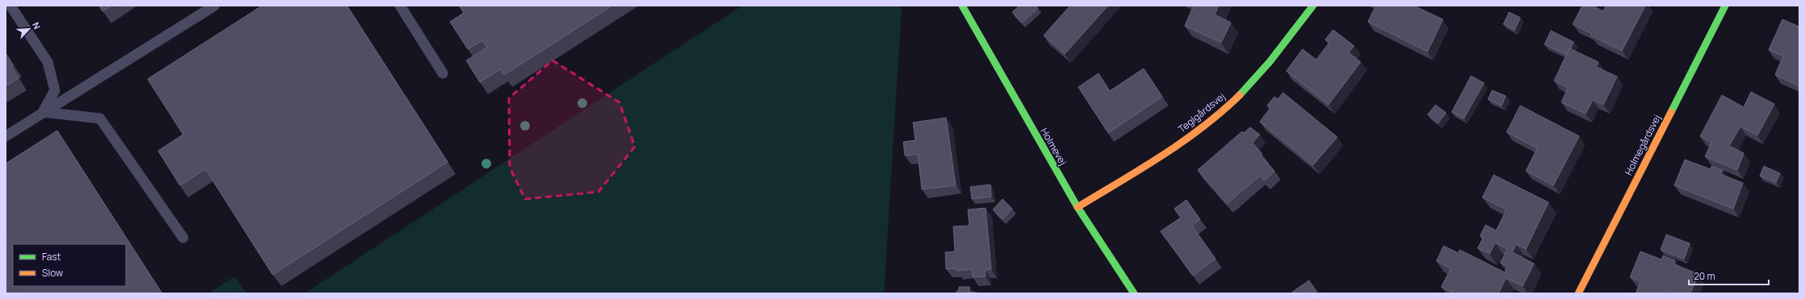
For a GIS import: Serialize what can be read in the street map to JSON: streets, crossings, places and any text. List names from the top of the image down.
{
  "streets": {
    "street": ["Teglgårdsvej", "Holmegårdsvej", "Holmevej"]
  },
  "crossings": [
    ["Teglgårdsvej", "Holmevej"]
  ],
  "legend": ["Fast", "Slow"],
  "scale_bar": "20 m",
  "north": "top right"
}
